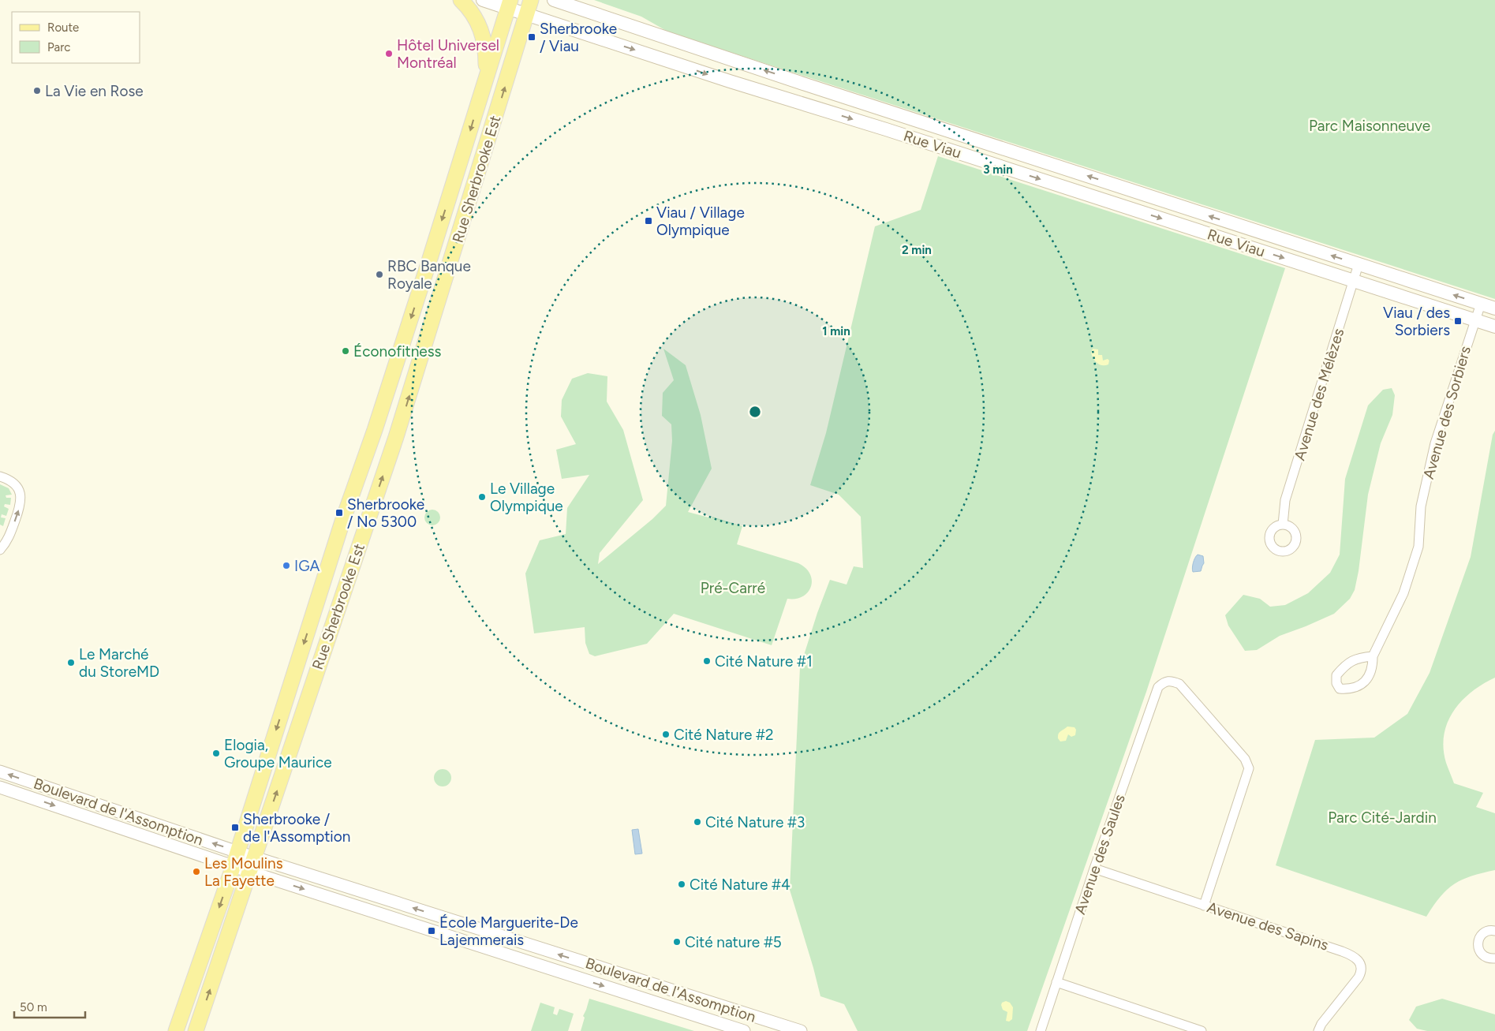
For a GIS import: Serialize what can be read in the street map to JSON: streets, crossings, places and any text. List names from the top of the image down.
{
  "streets": {
    "main road": ["Rue Viau", "Rue Sherbrooke Est"],
    "street": [
      "Avenue des Mélèzes",
      "Avenue des Sorbiers",
      "Boulevard de l'Assomption",
      "Avenue des Saules",
      "Avenue des Sapins"
    ]
  },
  "crossings": [
    ["Rue Viau", "Rue Sherbrooke Est"],
    ["Rue Viau", "Avenue des Mélèzes"],
    ["Rue Viau", "Avenue des Sorbiers"],
    ["Rue Sherbrooke Est", "Boulevard de l'Assomption"],
    ["Avenue des Saules", "Avenue des Sapins"]
  ],
  "parks": ["Parc Maisonneuve", "Pré-Carré", "Parc Cité-Jardin"],
  "places": {
    "transit": [
      "Sherbrooke / Viau",
      "Viau / Village Olympique",
      "Viau / des Sorbiers",
      "Sherbrooke / No 5300",
      "Sherbrooke / de l'Assomption",
      "École Marguerite-De Lajemmerais"
    ],
    "other": [
      "Hôtel Universel Montréal",
      "La Vie en Rose",
      "RBC Banque Royale",
      "Éconofitness",
      "Le Village Olympique",
      "IGA",
      "Cité Nature #1",
      "Le Marché du StoreMD",
      "Cité Nature #2",
      "Elogia, Groupe Maurice",
      "Cité Nature #3",
      "Les Moulins La Fayette",
      "Cité Nature #4",
      "Cité nature #5"
    ]
  },
  "legend": ["Route", "Parc"],
  "scale_bar": "50 m",
  "rings": ["3 min", "2 min", "1 min"]
}
